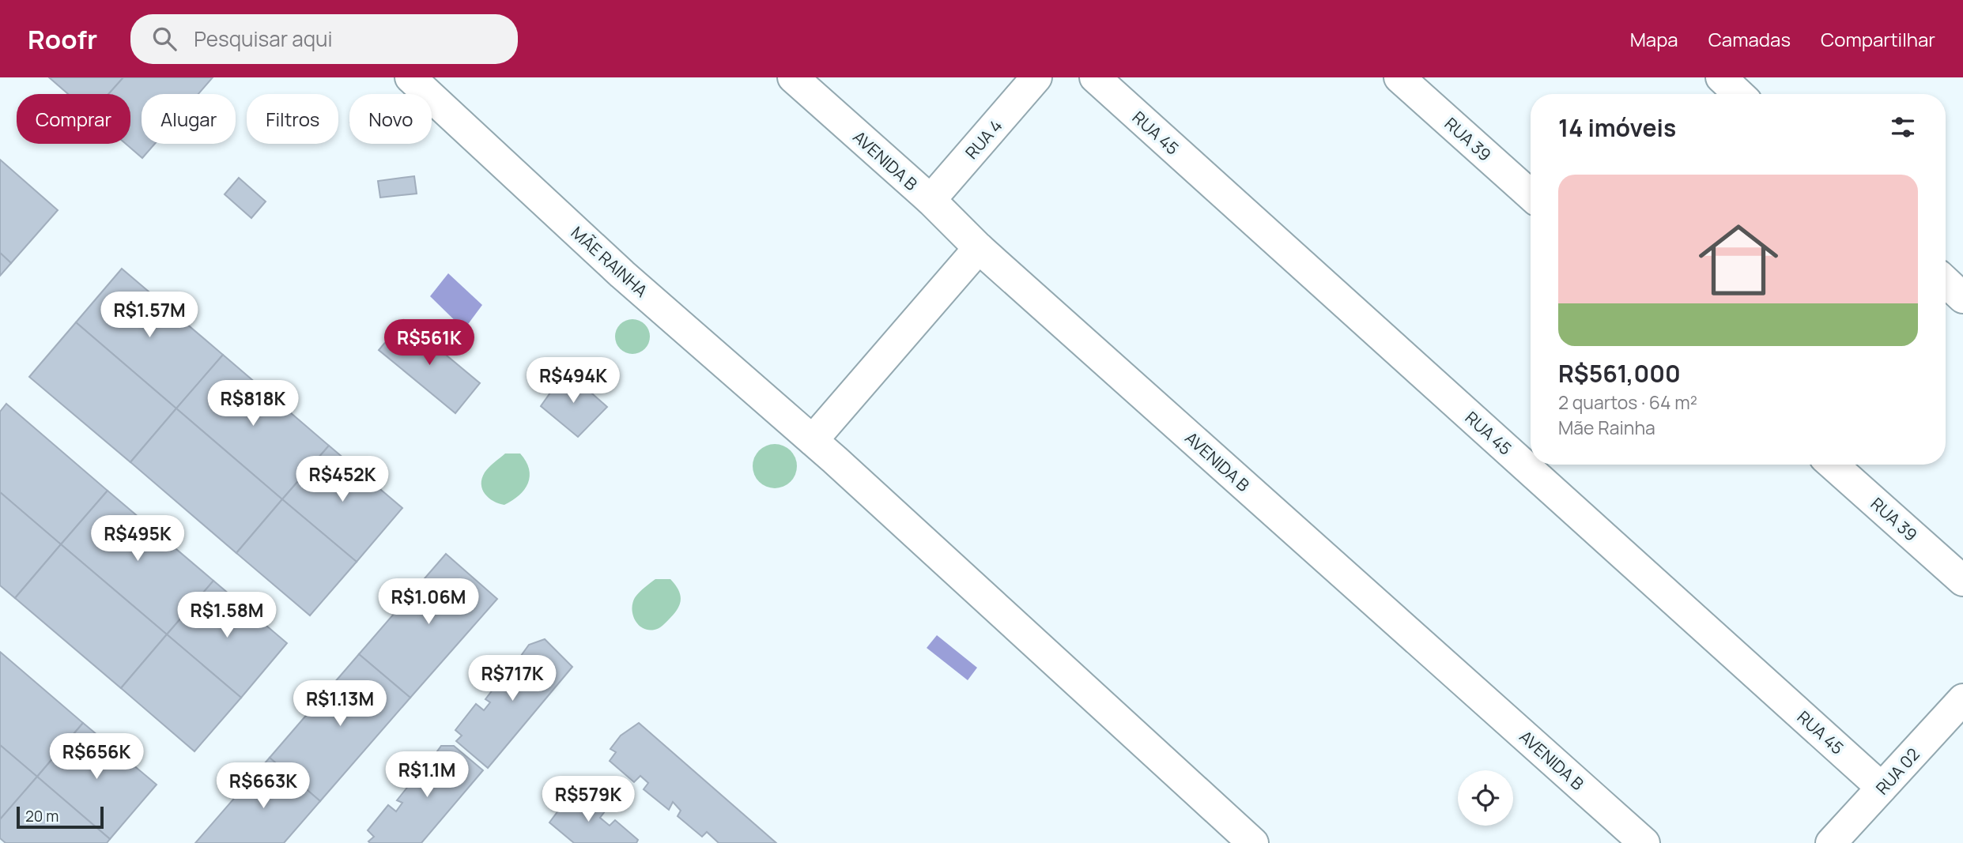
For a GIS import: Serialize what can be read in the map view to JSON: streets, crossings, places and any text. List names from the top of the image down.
{
  "streets": {
    "street": [
      "RUA 45",
      "RUA 4",
      "RUA 39",
      "AVENIDA B",
      "MÃE RAINHA",
      "RUA 02"
    ]
  },
  "crossings": [
    ["RUA 45", "RUA 02"],
    ["RUA 4", "AVENIDA B"]
  ],
  "scale_bar": "20 m",
  "page": {
    "header": "Roofr",
    "search": "Pesquisar aqui",
    "nav": ["Mapa", "Camadas", "Compartilhar"],
    "chip": [
      "Comprar",
      "Alugar",
      "Filtros",
      "Novo"
    ],
    "heading": "14 imóveis",
    "list": [
      {
        "name": "R$561,000",
        "note": "2 quartos · 64 m² · Mãe Rainha"
      }
    ],
    "price": [
      "R$1.57M",
      "R$561K",
      "R$494K",
      "R$818K",
      "R$452K",
      "R$495K",
      "R$1.06M",
      "R$1.58M",
      "R$717K",
      "R$1.13M",
      "R$656K",
      "R$1.1M",
      "R$663K",
      "R$579K"
    ],
    "scale": "20 m"
  }
}
